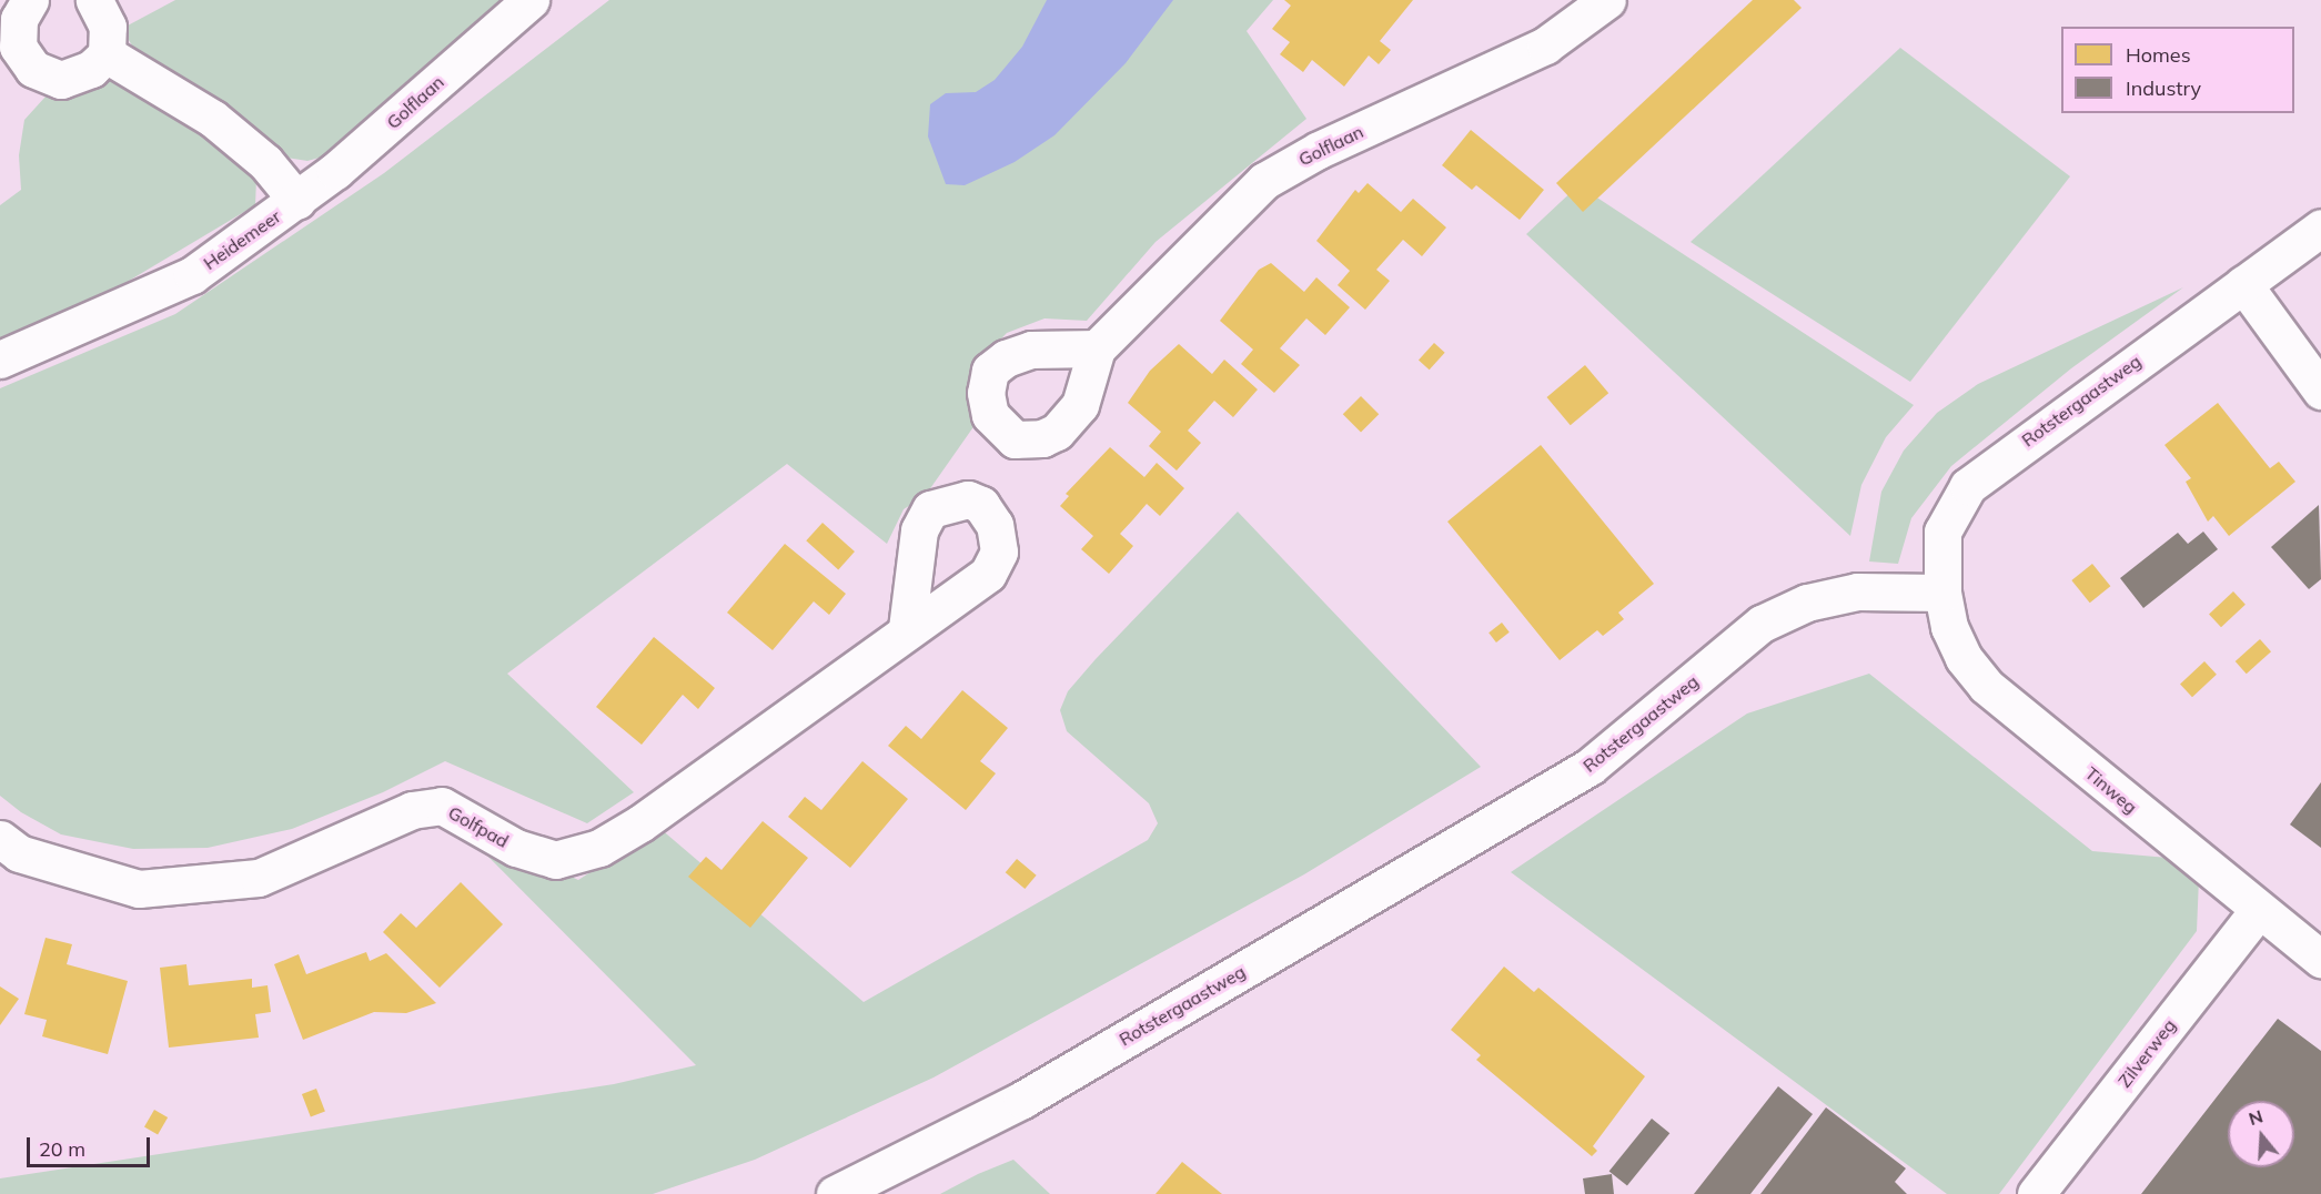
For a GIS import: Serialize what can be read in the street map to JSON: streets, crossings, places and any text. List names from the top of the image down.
{
  "streets": {
    "street": [
      "Golflaan",
      "Heidemeer",
      "Rotstergaastweg",
      "Tinweg",
      "Golfpad",
      "Zilverweg"
    ]
  },
  "crossings": [
    ["Golflaan", "Heidemeer"],
    ["Rotstergaastweg", "Tinweg"],
    ["Tinweg", "Zilverweg"]
  ],
  "legend": ["Homes", "Industry"],
  "scale_bar": "20 m",
  "north": "top"
}
